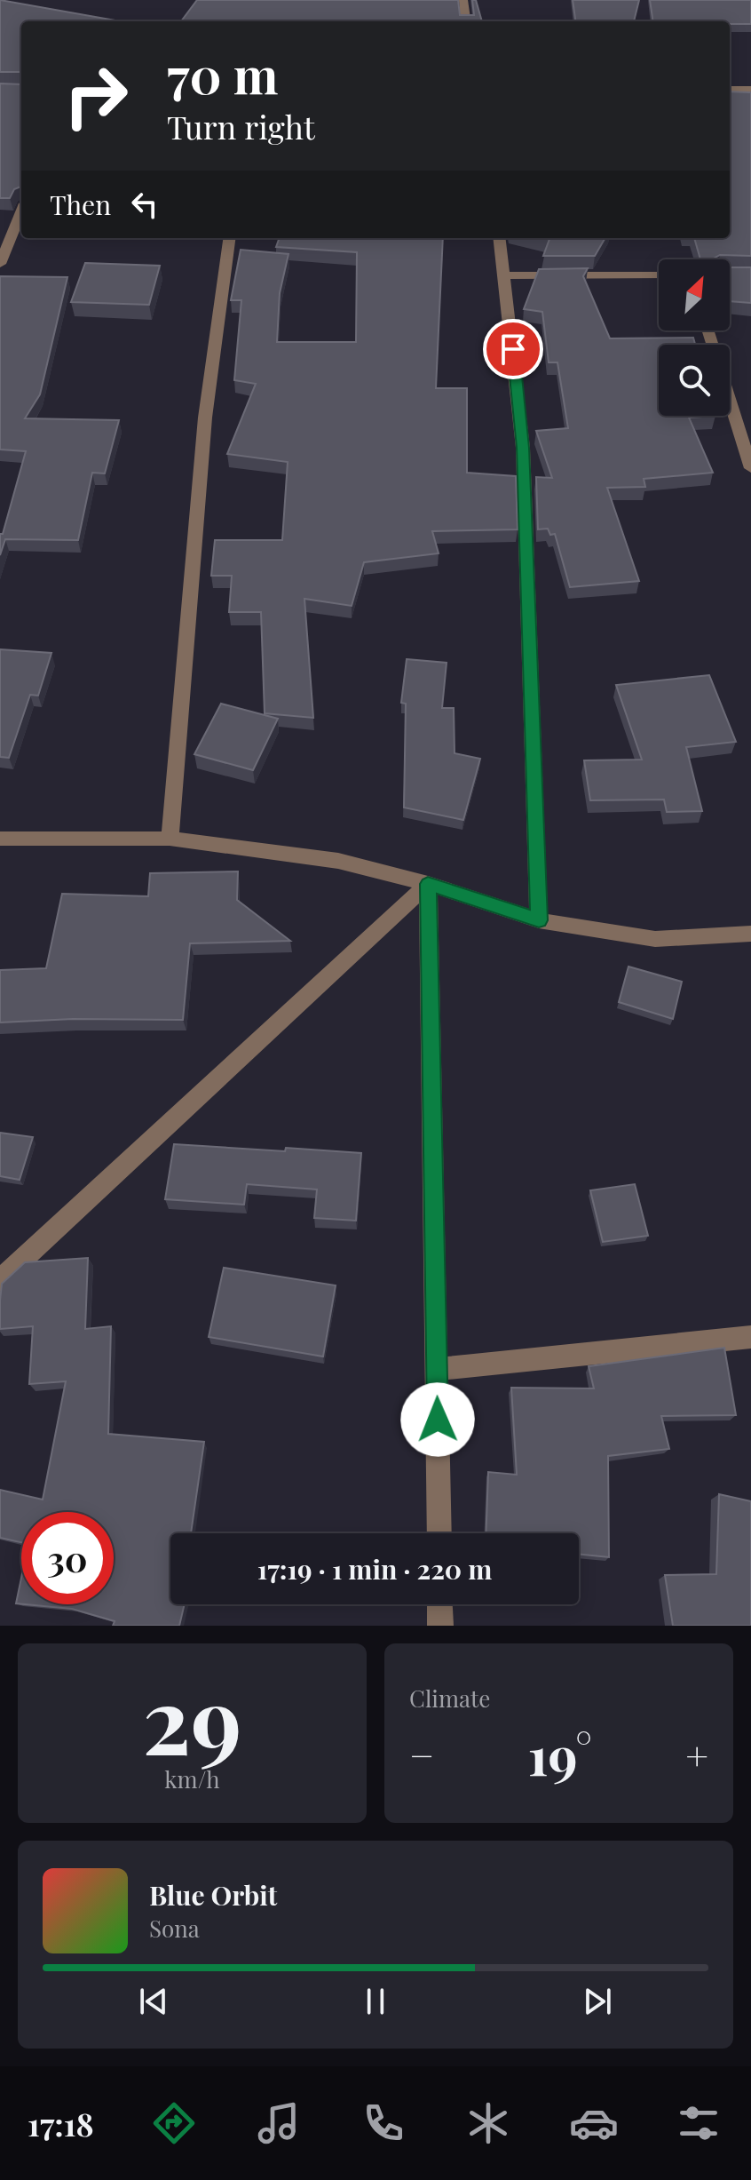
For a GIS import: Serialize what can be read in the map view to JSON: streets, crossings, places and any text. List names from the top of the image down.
{
  "north": "top right",
  "page": {
    "turn": ["70 m", "Turn right"],
    "then": "Then",
    "limit": "30",
    "trip": "17:19 · 1 min · 220 m",
    "tile": [
      ["29", "km/h"],
      "Climate"
    ],
    "heat": ["−", "19°", "+"],
    "song": ["Blue Orbit", "Sona"],
    "tabs": "17:18"
  }
}
